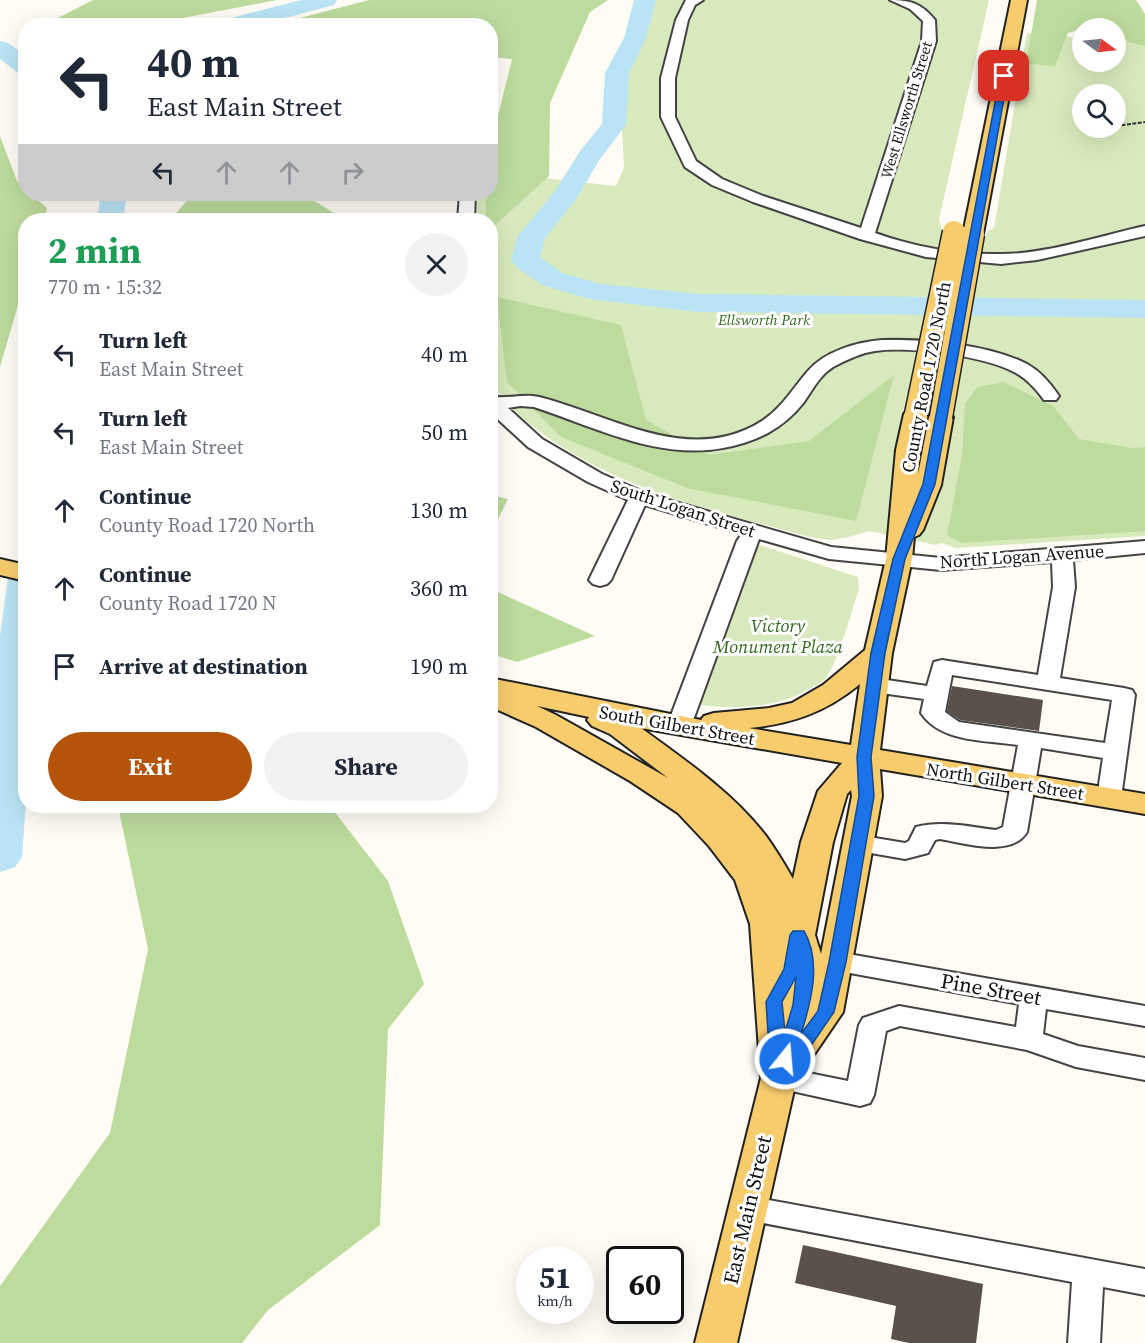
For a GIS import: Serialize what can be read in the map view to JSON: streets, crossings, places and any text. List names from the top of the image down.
{
  "streets": {
    "main road": [
      "County Road 1720 North",
      "South Gilbert Street",
      "North Gilbert Street",
      "East Main Street"
    ],
    "street": [
      "West Ellsworth Street",
      "South Logan Street",
      "North Logan Avenue",
      "Pine Street"
    ]
  },
  "crossings": [
    ["County Road 1720 North", "South Logan Street"],
    ["County Road 1720 North", "North Logan Avenue"],
    ["County Road 1720 North", "South Gilbert Street"],
    ["County Road 1720 North", "North Gilbert Street"],
    ["County Road 1720 North", "East Main Street"],
    ["South Logan Street", "North Logan Avenue"],
    ["South Gilbert Street", "North Gilbert Street"],
    ["South Gilbert Street", "East Main Street"],
    ["North Gilbert Street", "East Main Street"],
    ["Pine Street", "East Main Street"]
  ],
  "parks": ["Ellsworth Park", "Victory Monument Plaza"],
  "north": "right",
  "page": {
    "turn": ["40 m", "East Main Street"],
    "heading": ["2 min", "770 m · 15:32"],
    "list": [
      {
        "name": "Turn left",
        "note": "East Main Street",
        "value": "40 m"
      },
      {
        "name": "Turn left",
        "note": "East Main Street",
        "value": "50 m"
      },
      {
        "name": "Continue",
        "note": "County Road 1720 North",
        "value": "130 m"
      },
      {
        "name": "Continue",
        "note": "County Road 1720 N",
        "value": "360 m"
      },
      {
        "name": "Arrive at destination",
        "value": "190 m"
      }
    ],
    "buttons": ["Exit", "Share"],
    "speed": "51 km/h",
    "limit": "60"
  }
}
